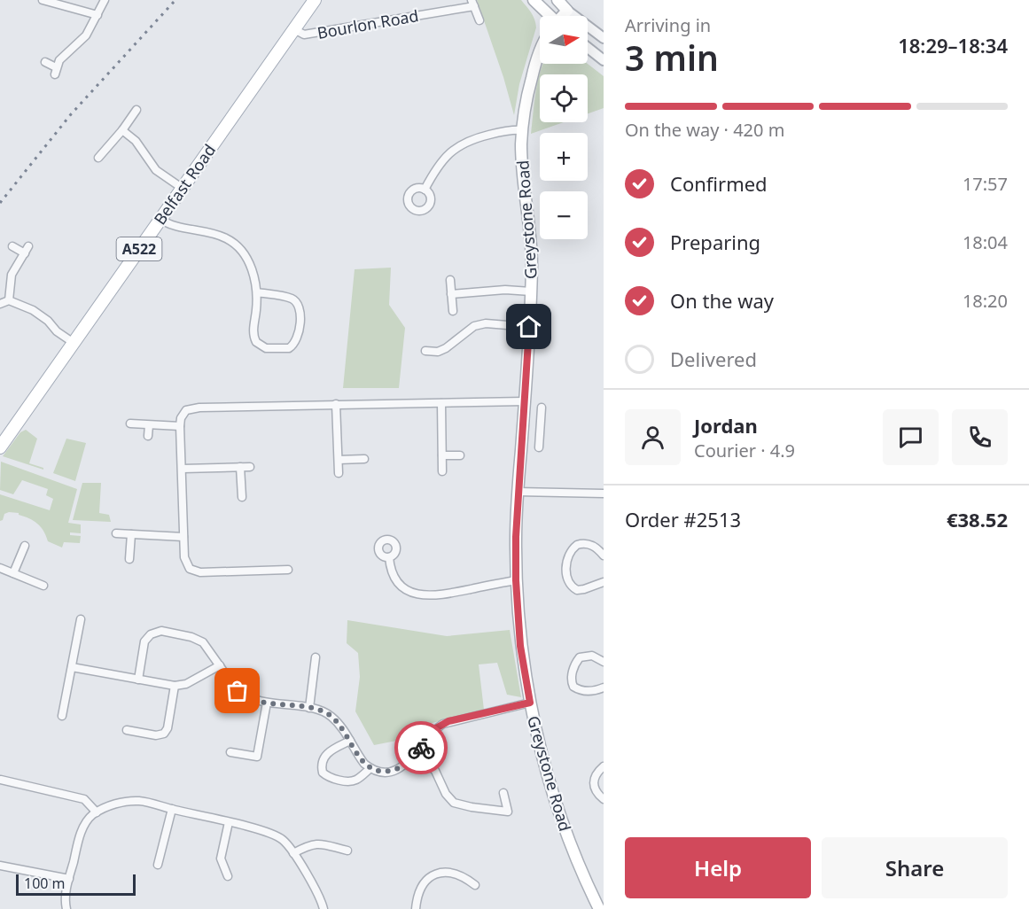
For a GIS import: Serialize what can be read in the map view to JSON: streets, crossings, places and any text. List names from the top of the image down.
{
  "streets": {
    "main road": ["Belfast Road", "Greystone Road", "A522"],
    "street": ["Bourlon Road"]
  },
  "crossings": [
    ["Bourlon Road", "Belfast Road"]
  ],
  "scale_bar": "100 m",
  "north": "right",
  "page": {
    "heading": ["3 min", "Arriving in", "18:29–18:34"],
    "panel": [
      "Jordan",
      "Courier · 4.9",
      "Order #2513",
      "€38.52"
    ],
    "map_buttons": ["+", "−"],
    "bar": "On the way · 420 m",
    "list": [
      ["Confirmed", "17:57"],
      ["Preparing", "18:04"],
      ["On the way", "18:20"],
      "Delivered"
    ],
    "buttons": ["Help", "Share"],
    "scale": "100 m"
  }
}
